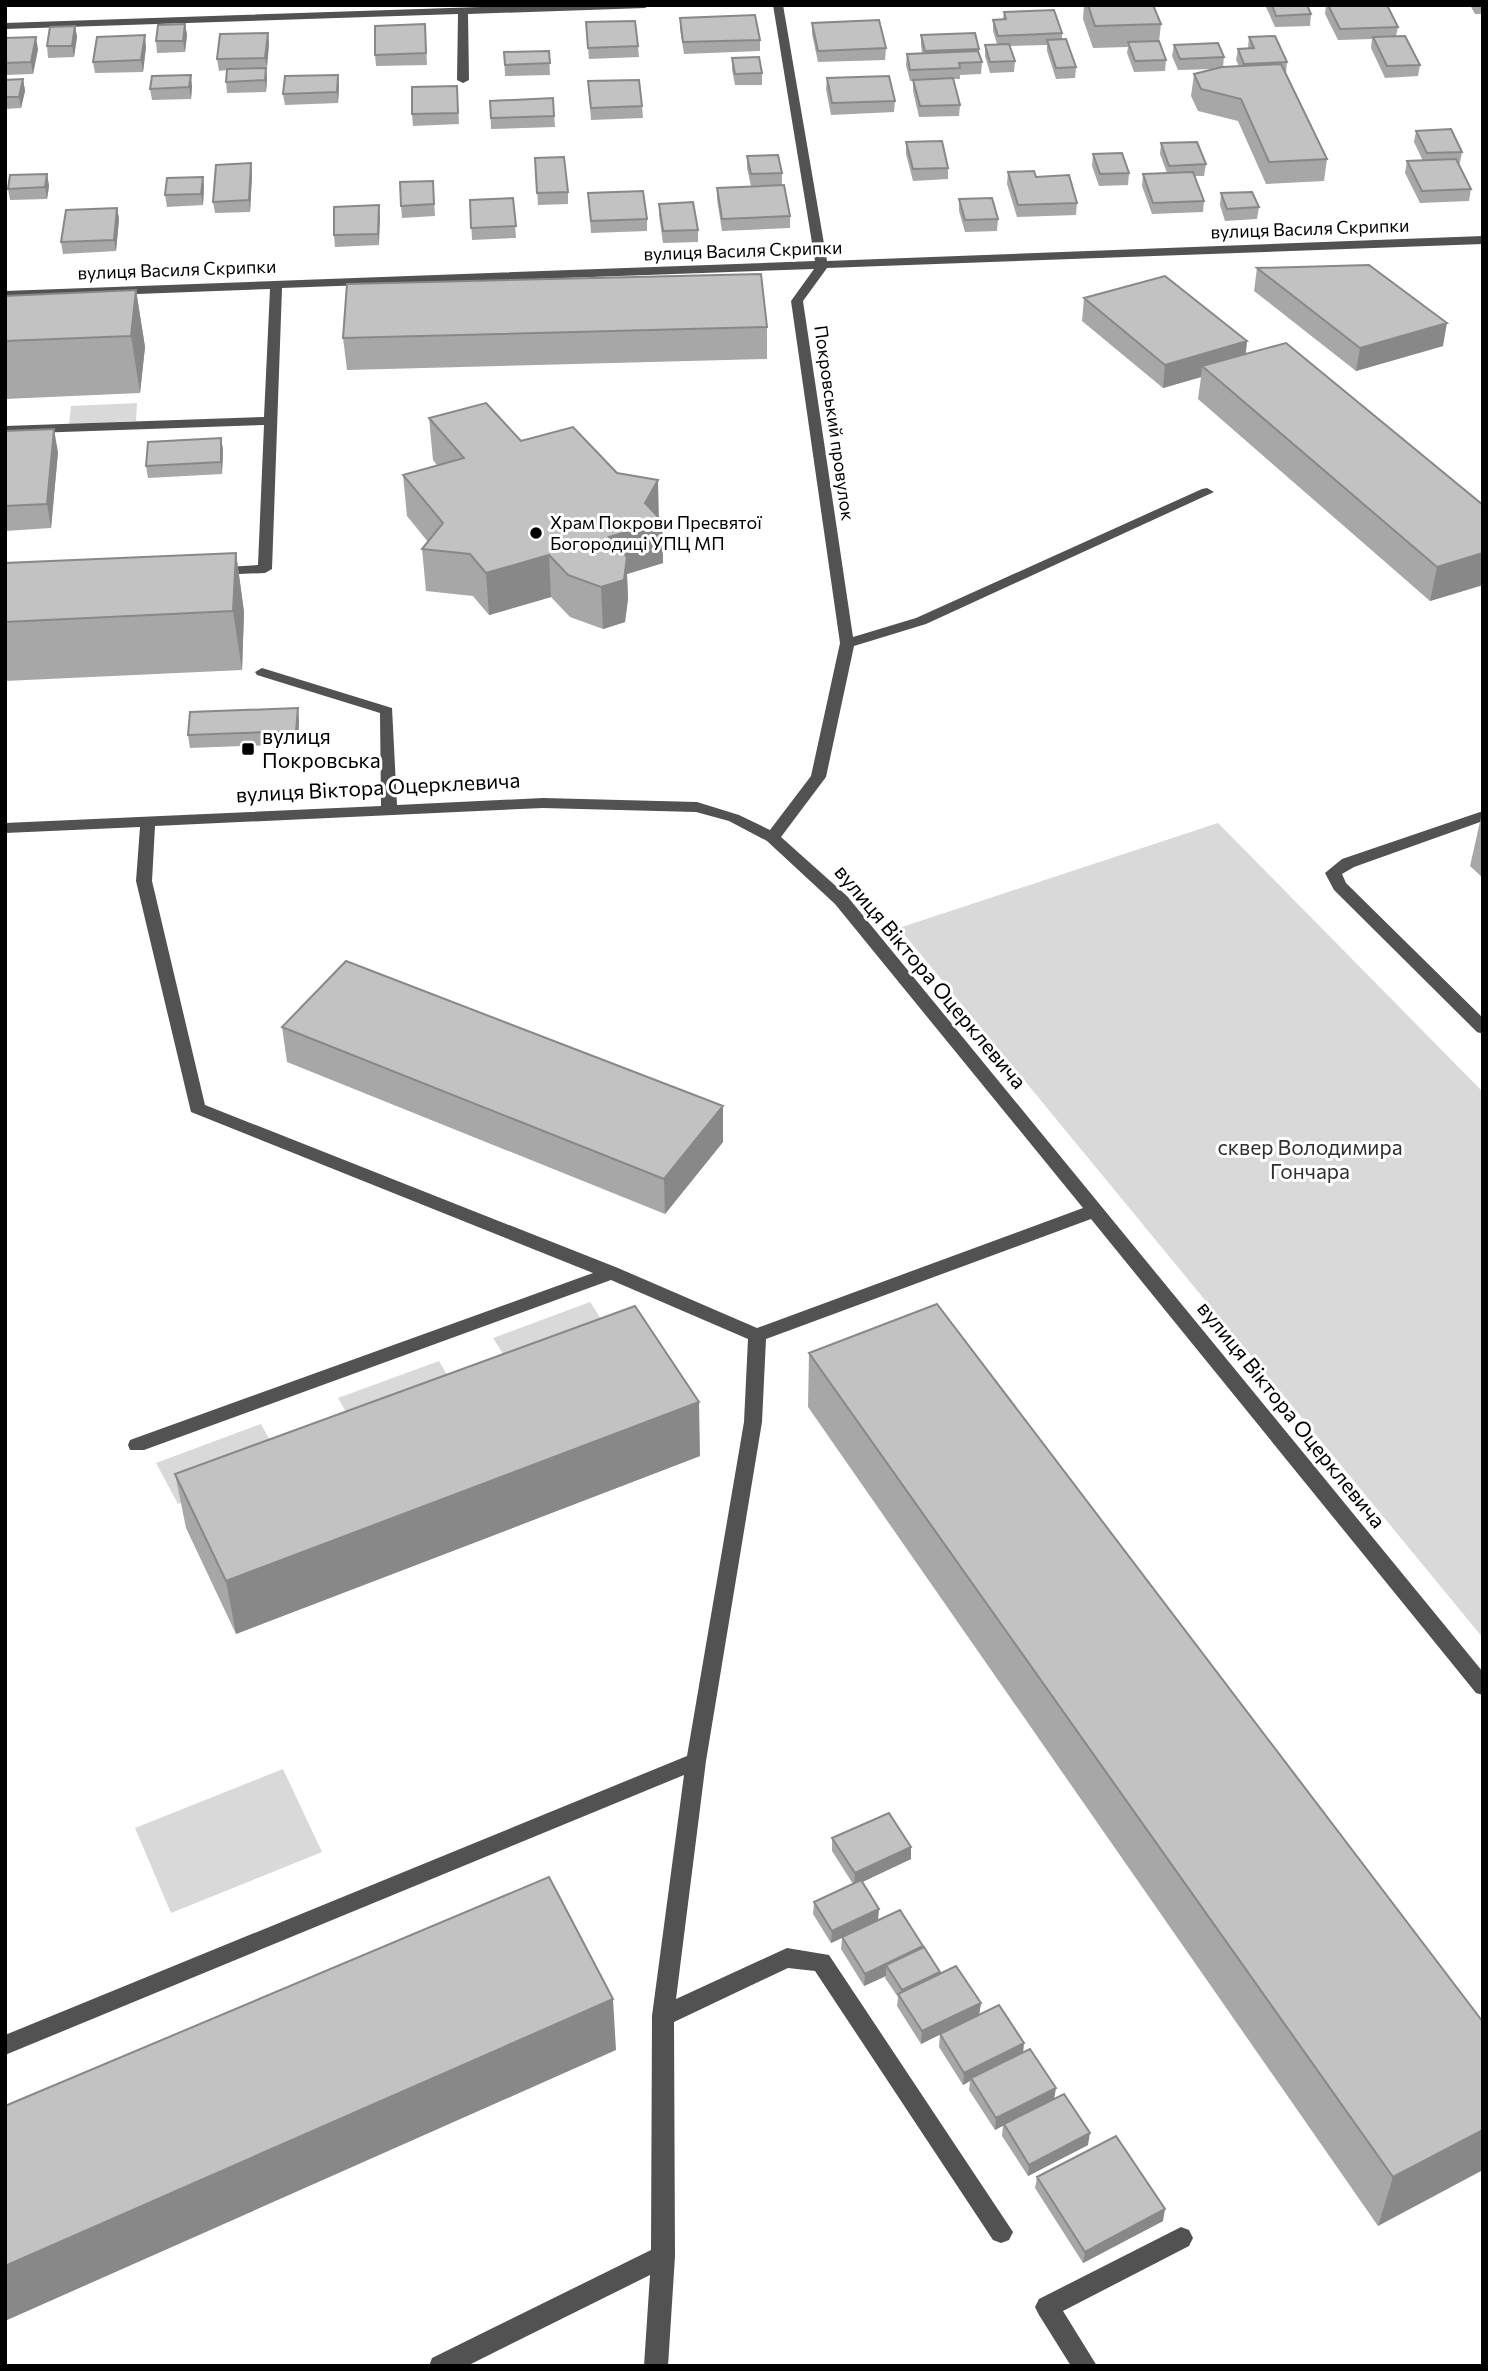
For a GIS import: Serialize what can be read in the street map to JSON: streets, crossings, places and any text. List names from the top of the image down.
{
  "streets": {
    "street": ["вулиця Василя Скрипки", "Покровський провулок", "вулиця Віктора Оцерклевича"]
  },
  "crossings": [
    ["вулиця Василя Скрипки", "Покровський провулок"],
    ["Покровський провулок", "вулиця Віктора Оцерклевича"]
  ],
  "parks": ["сквер Володимира Гончара"],
  "places": {
    "other": ["Храм Покрови Пресвятої Богородиці УПЦ МП"],
    "transit": ["вулиця Покровська"]
  }
}
